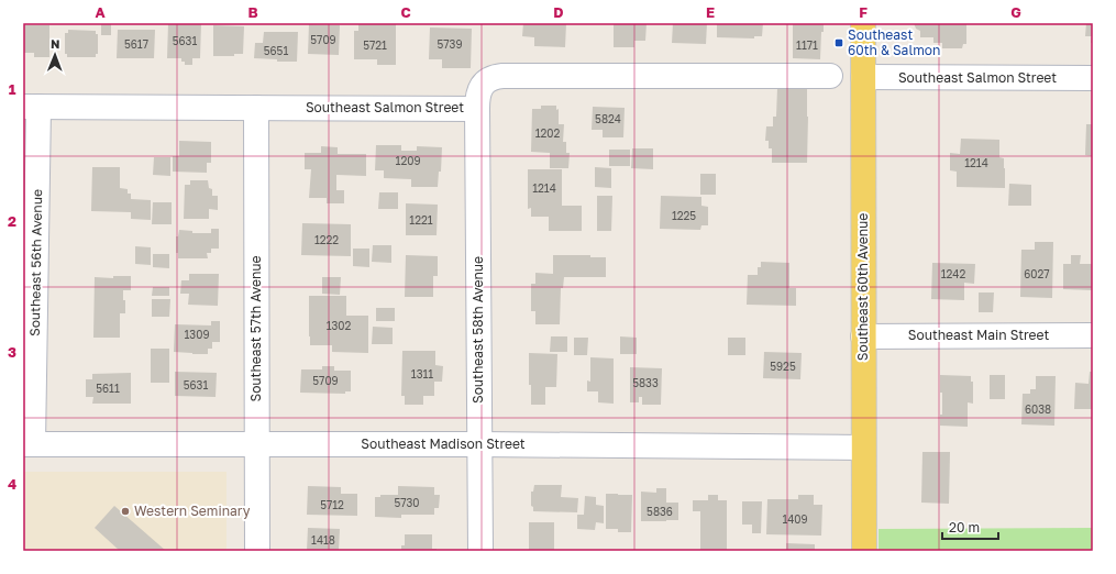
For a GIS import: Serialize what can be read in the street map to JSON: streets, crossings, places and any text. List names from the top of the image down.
{
  "streets": {
    "main road": ["Southeast 60th Avenue"],
    "street": [
      "Southeast Salmon Street",
      "Southeast 56th Avenue",
      "Southeast 57th Avenue",
      "Southeast 58th Avenue",
      "Southeast Main Street",
      "Southeast Madison Street"
    ]
  },
  "crossings": [
    ["Southeast Salmon Street", "Southeast 56th Avenue"],
    ["Southeast Salmon Street", "Southeast 60th Avenue"],
    ["Southeast Salmon Street", "Southeast 57th Avenue"],
    ["Southeast Salmon Street", "Southeast 58th Avenue"],
    ["Southeast 56th Avenue", "Southeast Madison Street"],
    ["Southeast 60th Avenue", "Southeast Main Street"],
    ["Southeast 60th Avenue", "Southeast Madison Street"],
    ["Southeast 57th Avenue", "Southeast Madison Street"],
    ["Southeast 58th Avenue", "Southeast Madison Street"]
  ],
  "places": {
    "transit": ["Southeast 60th & Salmon"],
    "other": ["Western Seminary"]
  },
  "house_numbers": [
    "5709",
    "5631",
    "5617",
    "5739",
    "5721",
    "1171",
    "5651",
    "5824",
    "1202",
    "1209",
    "1214",
    "1214",
    "1225",
    "1221",
    "1222",
    "1242",
    "6027",
    "1302",
    "1309",
    "5925",
    "1311",
    "5709",
    "5833",
    "5631",
    "5611",
    "6038",
    "5730",
    "5712",
    "5836",
    "1409",
    "1418"
  ],
  "scale_bar": "20 m",
  "north": "top",
  "grid": {
    "columns": [
      "A",
      "B",
      "C",
      "D",
      "E",
      "F",
      "G"
    ],
    "rows": [
      "1",
      "2",
      "3",
      "4"
    ]
  }
}
